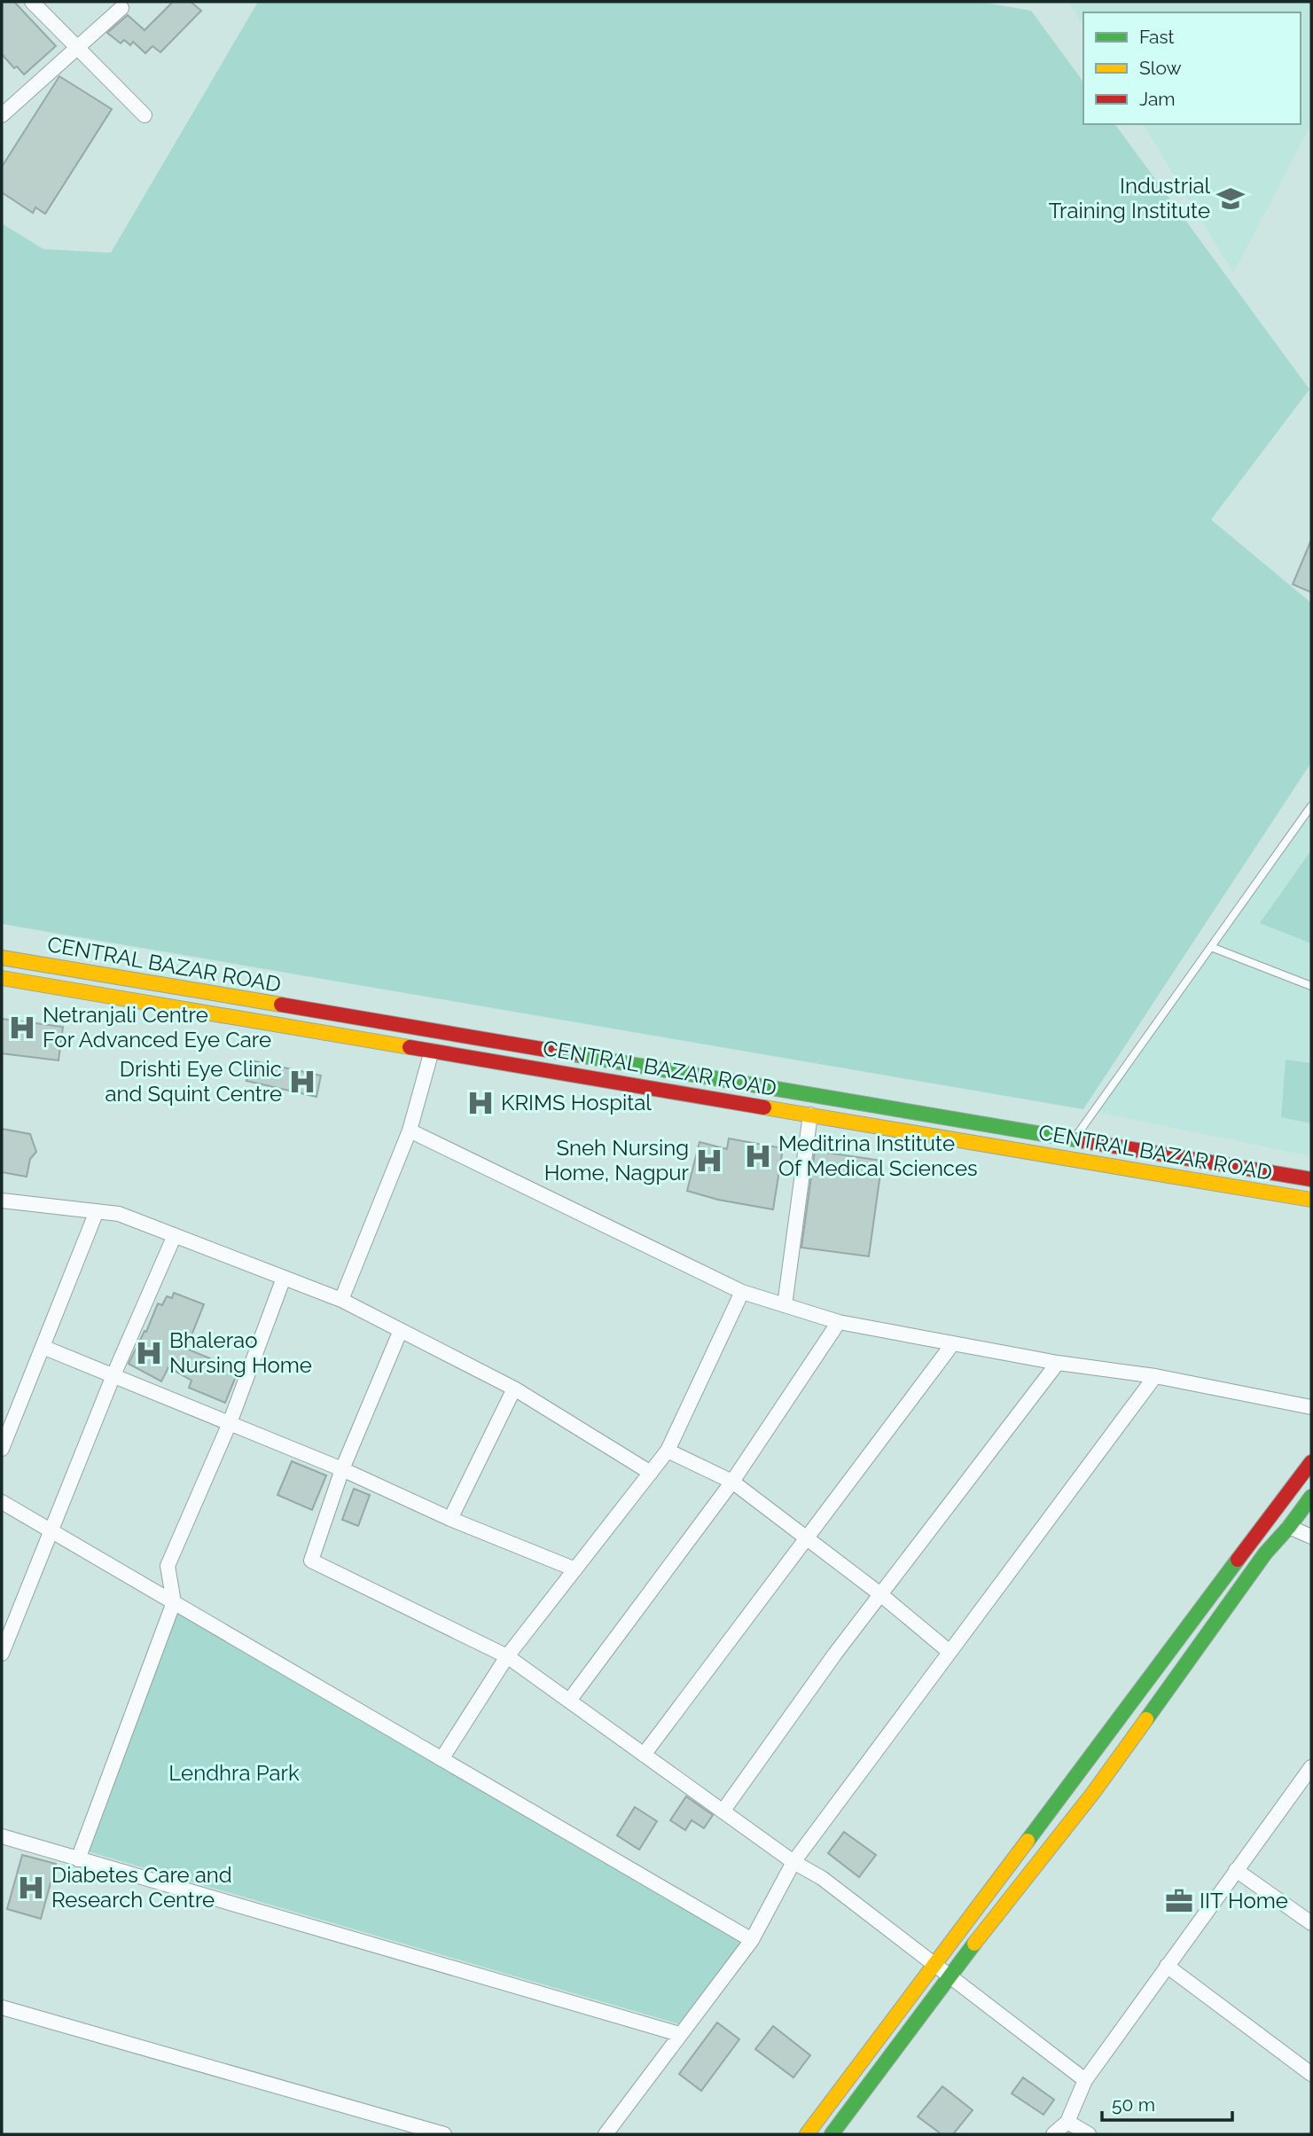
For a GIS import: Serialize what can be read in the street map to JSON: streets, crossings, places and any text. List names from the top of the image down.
{
  "streets": {
    "main road": ["CENTRAL BAZAR ROAD"]
  },
  "parks": ["Lendhra Park"],
  "places": {
    "school or university": ["Industrial Training Institute"],
    "hospital": [
      "Netranjali Centre For Advanced Eye Care",
      "Drishti Eye Clinic and Squint Centre",
      "KRIMS Hospital",
      "Meditrina Institute Of Medical Sciences",
      "Sneh Nursing Home, Nagpur",
      "Bhalerao Nursing Home",
      "Diabetes Care and Research Centre"
    ],
    "office": ["IIT Home"]
  },
  "legend": ["Fast", "Slow", "Jam"],
  "scale_bar": "50 m"
}
